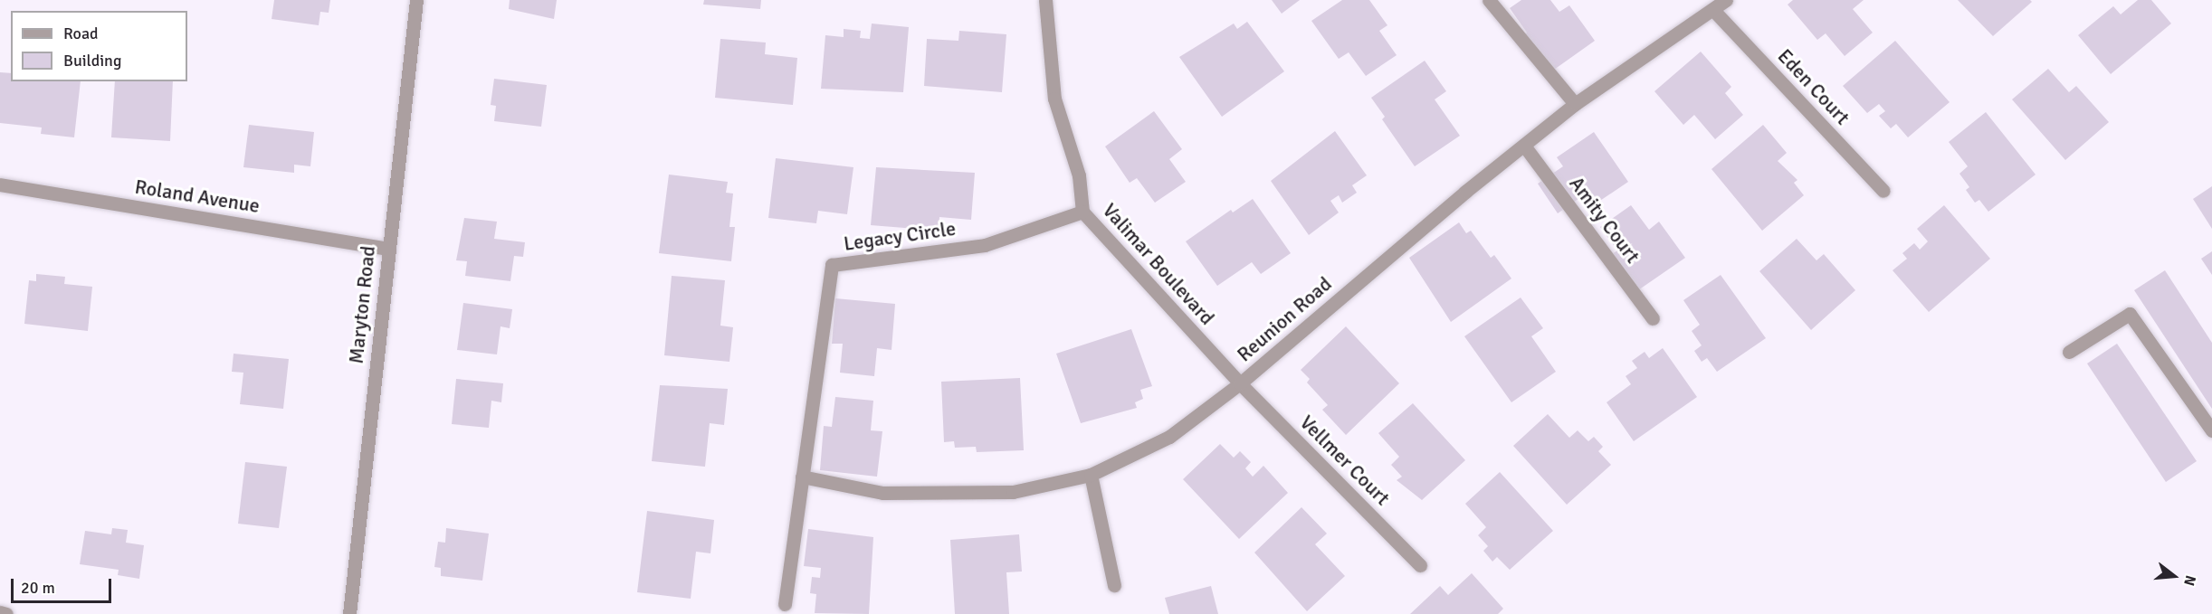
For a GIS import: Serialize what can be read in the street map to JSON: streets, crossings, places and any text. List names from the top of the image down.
{
  "streets": {
    "street": [
      "Eden Court",
      "Roland Avenue",
      "Amity Court",
      "Legacy Circle",
      "Valimar Boulevard",
      "Maryton Road",
      "Reunion Road",
      "Vellmer Court"
    ]
  },
  "crossings": [
    ["Eden Court", "Reunion Road"],
    ["Roland Avenue", "Maryton Road"],
    ["Amity Court", "Reunion Road"],
    ["Legacy Circle", "Valimar Boulevard"],
    ["Legacy Circle", "Reunion Road"],
    ["Valimar Boulevard", "Reunion Road"],
    ["Valimar Boulevard", "Vellmer Court"],
    ["Reunion Road", "Vellmer Court"]
  ],
  "legend": ["Road", "Building"],
  "scale_bar": "20 m",
  "north": "right"
}
